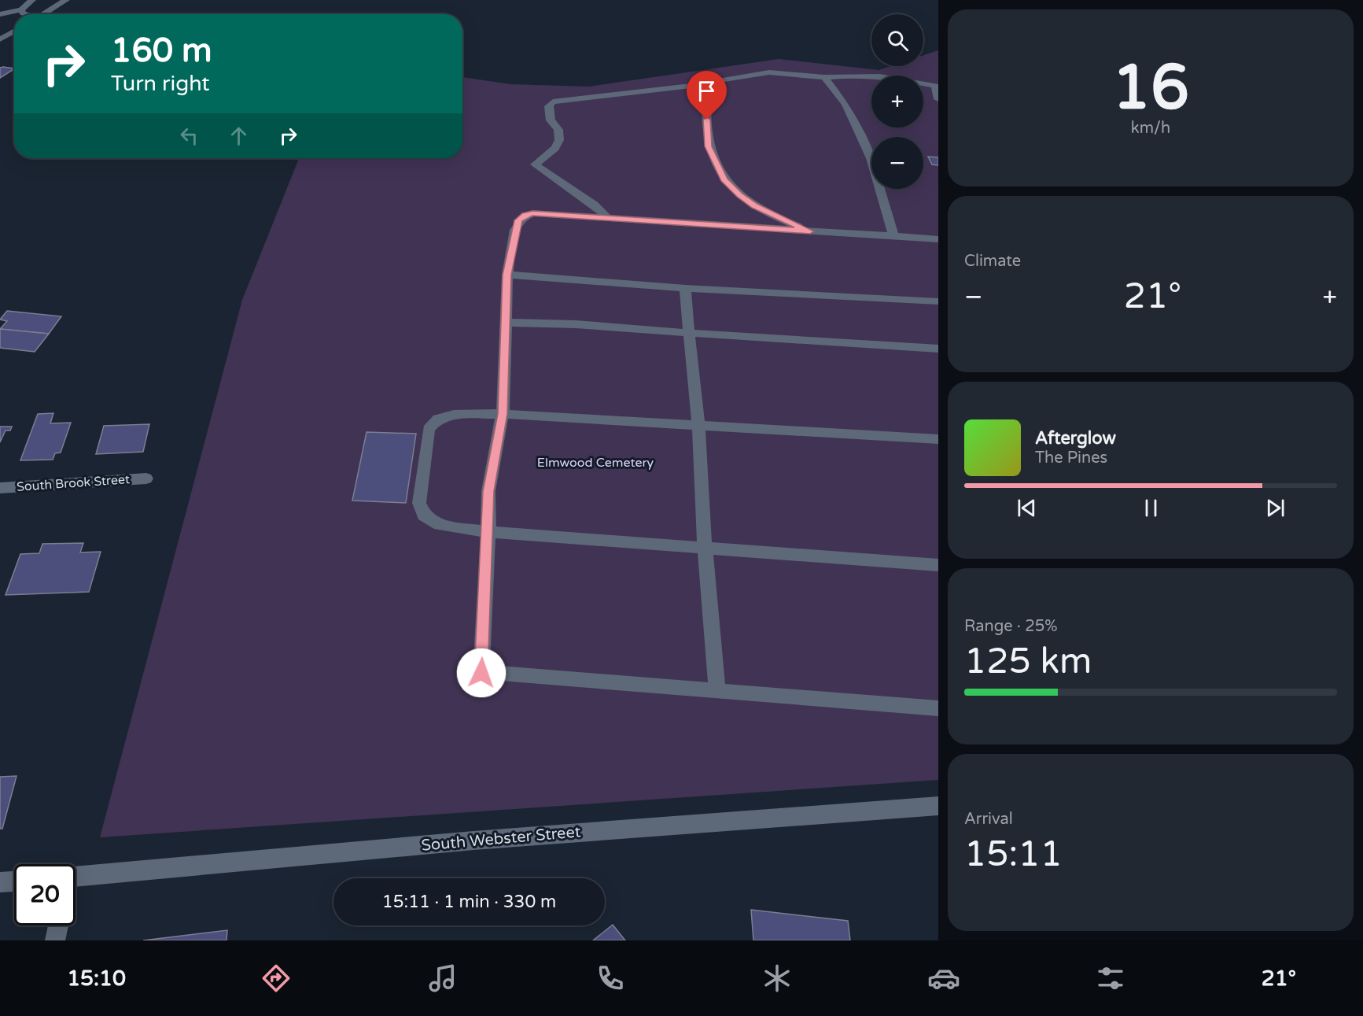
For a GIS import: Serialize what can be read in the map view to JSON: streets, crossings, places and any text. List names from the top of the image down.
{
  "streets": {
    "street": ["South Brook Street", "South Webster Street"]
  },
  "parks": ["Elmwood Cemetery"],
  "page": {
    "tile": [
      ["16", "km/h"],
      "Climate",
      ["Range · 25%", "125 km"],
      ["Arrival", "15:11"]
    ],
    "map_buttons": ["+", "−"],
    "turn": ["160 m", "Turn right"],
    "heat": ["−", "21°", "+"],
    "song": ["Afterglow", "The Pines"],
    "limit": "20",
    "trip": "15:11 · 1 min · 330 m",
    "tabs": ["15:10", "21°"]
  }
}
